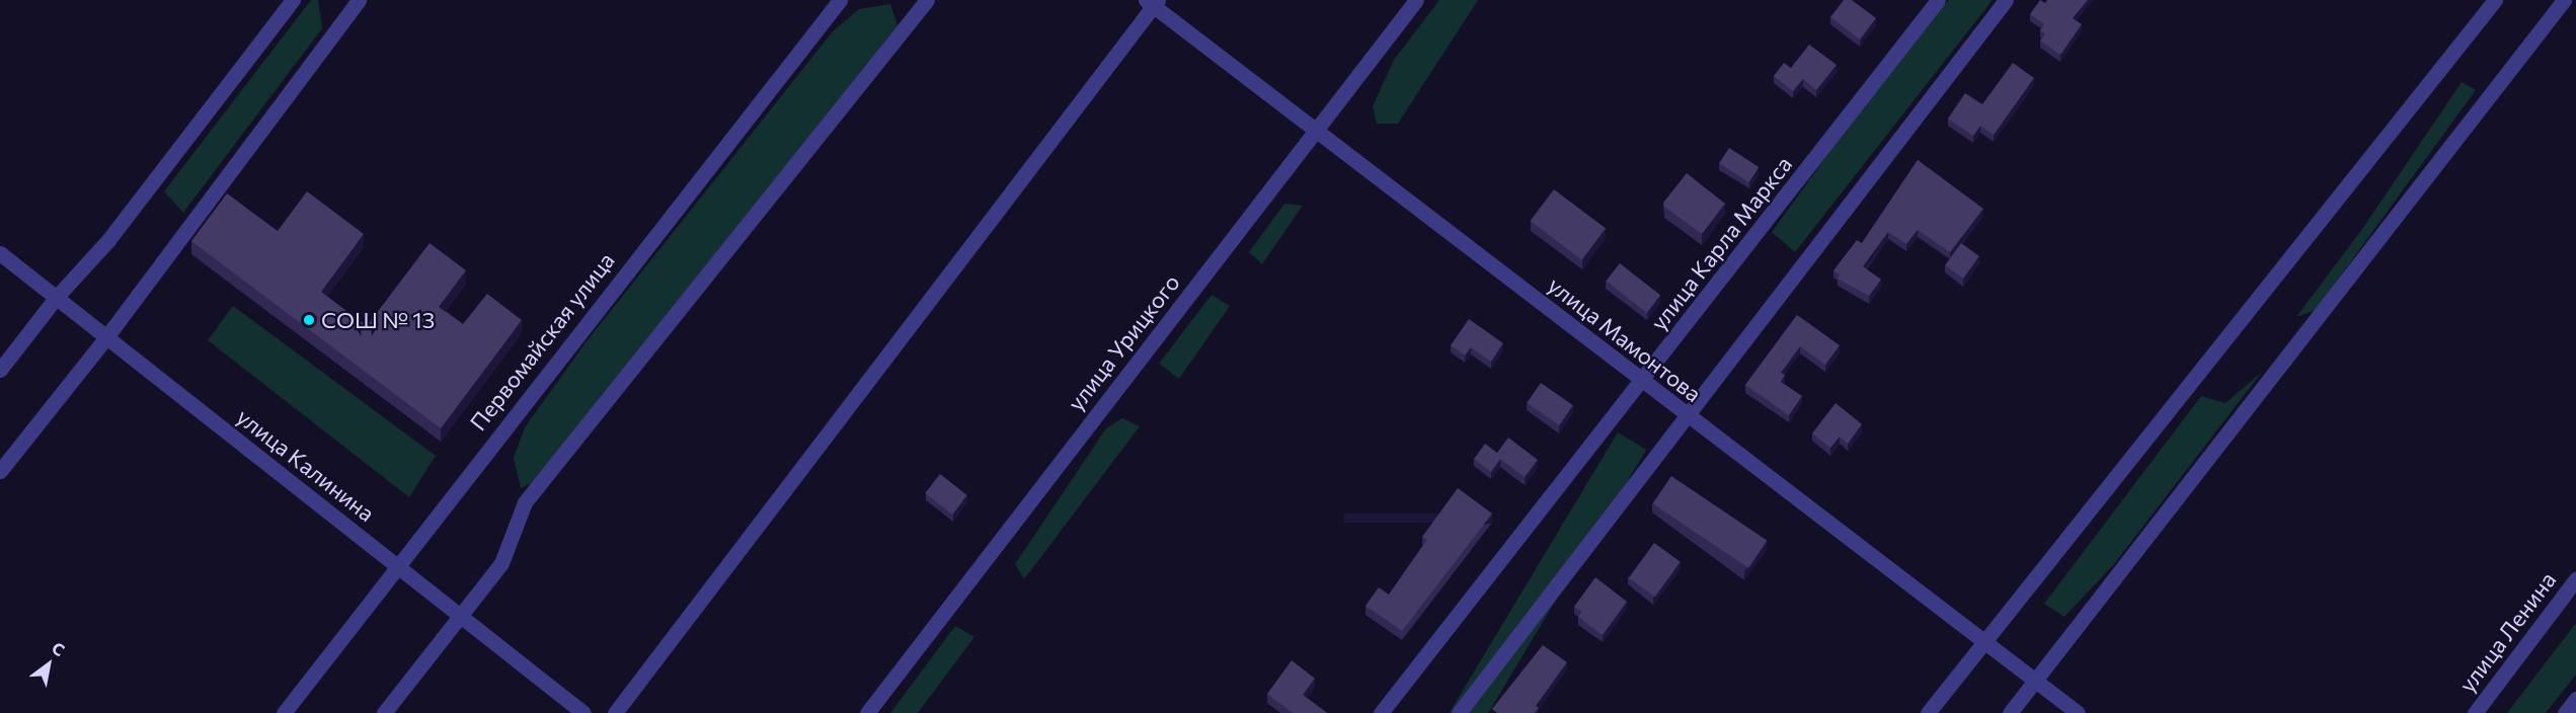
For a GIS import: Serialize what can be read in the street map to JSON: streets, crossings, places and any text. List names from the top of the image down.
{
  "streets": {
    "street": [
      "улица Карла Маркса",
      "улица Мамонтова",
      "Первомайская улица",
      "улица Урицкого",
      "улица Калинина",
      "улица Ленина"
    ]
  },
  "crossings": [
    ["улица Карла Маркса", "улица Мамонтова"],
    ["улица Мамонтова", "улица Урицкого"],
    ["Первомайская улица", "улица Калинина"]
  ],
  "places": ["СОШ № 13"],
  "north": "top right"
}
